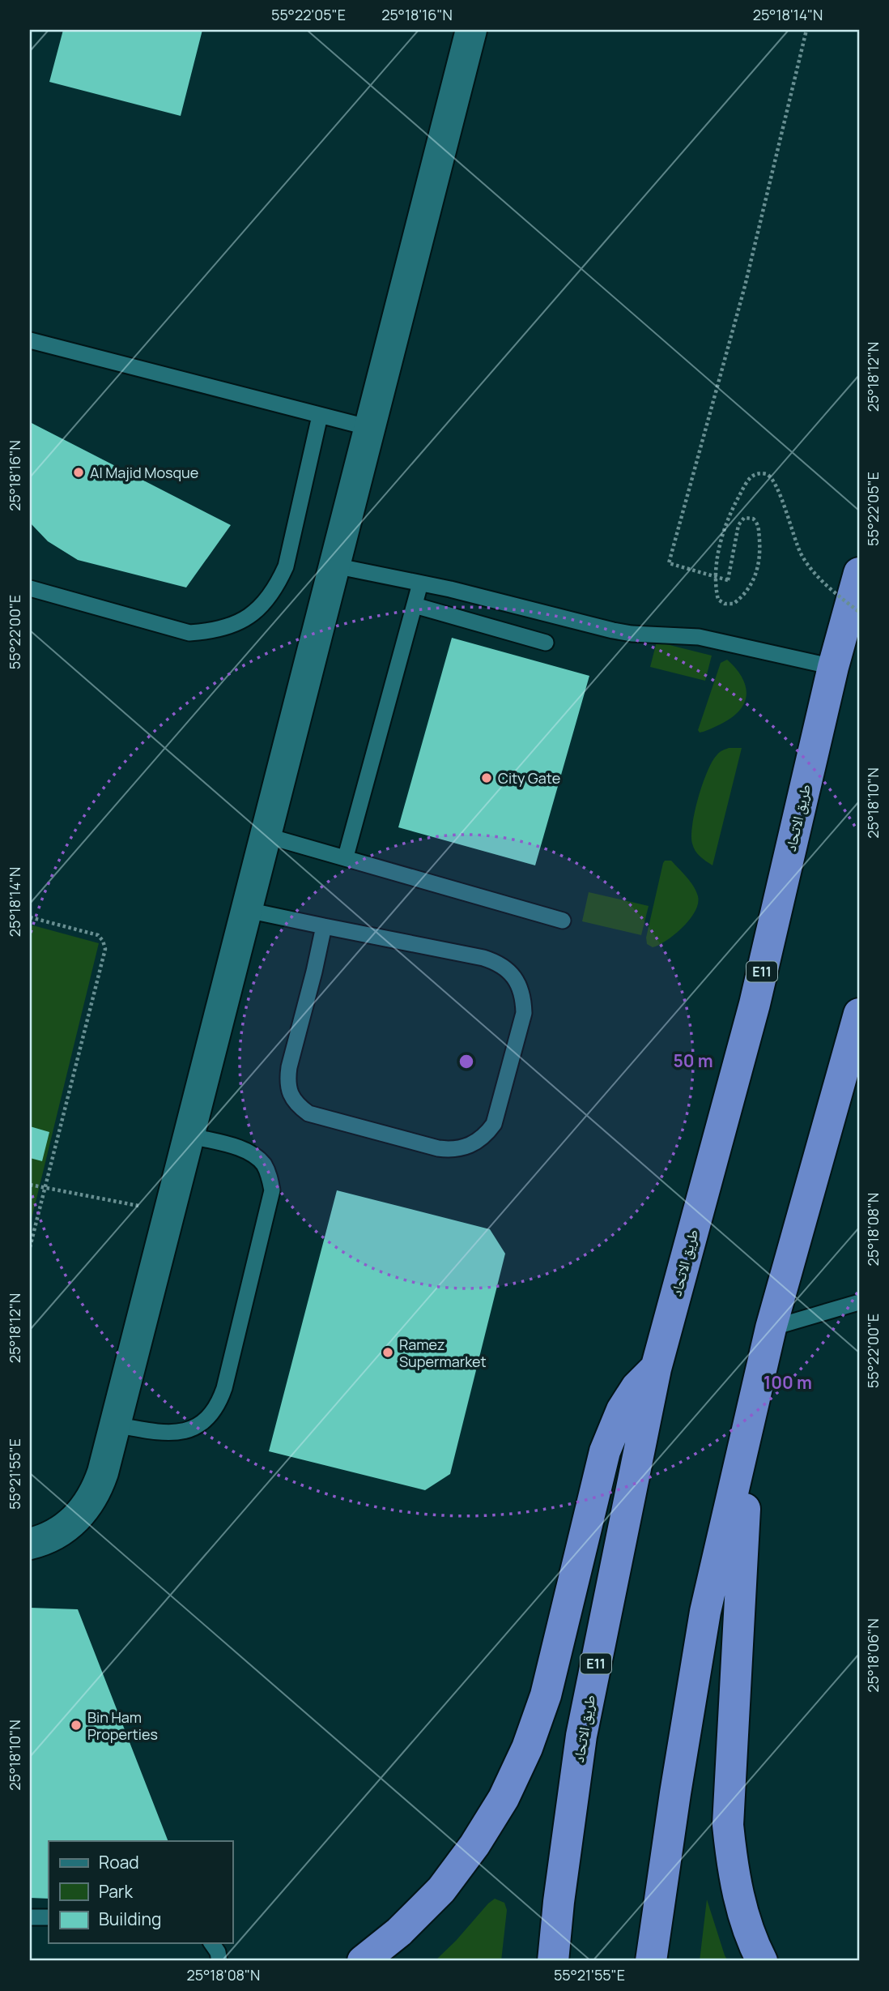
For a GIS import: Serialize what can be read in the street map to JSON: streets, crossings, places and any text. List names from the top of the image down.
{
  "streets": {
    "highway": ["طريق الاتحاد", "E11"]
  },
  "places": [
    "Al Majid Mosque",
    "City Gate",
    "Ramez Supermarket",
    "Bin Ham Properties"
  ],
  "legend": ["Road", "Park", "Building"],
  "coordinates": [
    "55°22'05\"E",
    "25°18'16\"N",
    "25°18'14\"N",
    "25°18'12\"N",
    "55°22'00\"E",
    "25°18'10\"N",
    "25°18'08\"N",
    "55°21'55\"E",
    "25°18'06\"N"
  ],
  "rings": ["50 m", "100 m"]
}
